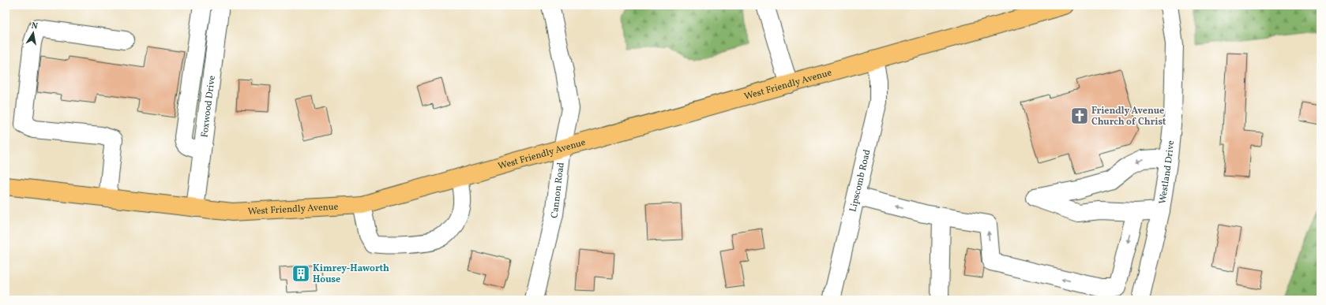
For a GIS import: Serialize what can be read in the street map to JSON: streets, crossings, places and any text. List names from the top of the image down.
{
  "streets": {
    "main road": ["West Friendly Avenue"],
    "street": [
      "Foxwood Drive",
      "Westland Drive",
      "Lipscomb Road",
      "Cannon Road"
    ]
  },
  "crossings": [
    ["West Friendly Avenue", "Foxwood Drive"],
    ["West Friendly Avenue", "Lipscomb Road"],
    ["West Friendly Avenue", "Cannon Road"]
  ],
  "places": {
    "church": ["Friendly Avenue Church of Christ"],
    "building": ["Kimrey-Haworth House"]
  },
  "north": "top"
}
